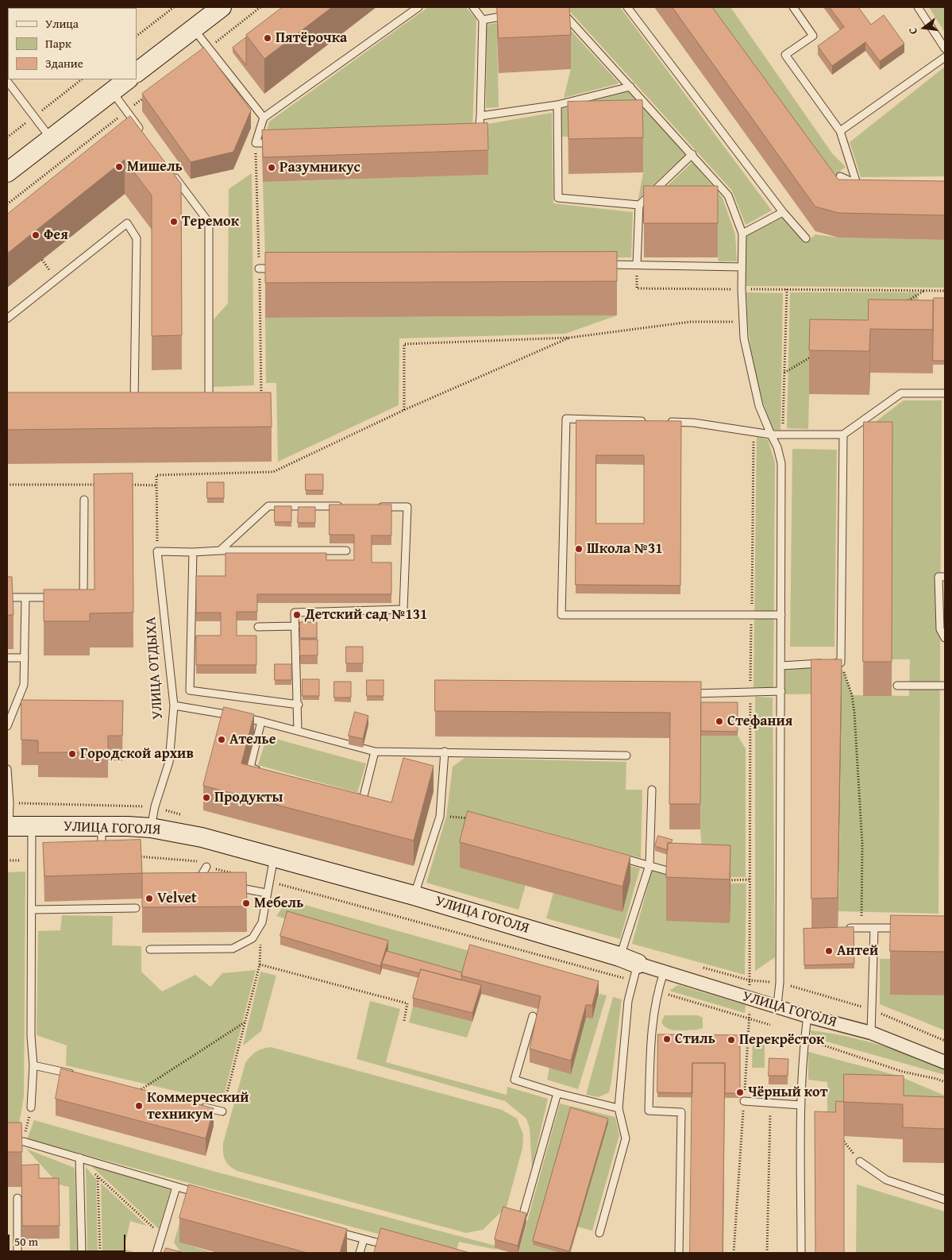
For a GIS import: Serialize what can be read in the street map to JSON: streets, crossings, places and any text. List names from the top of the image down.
{
  "streets": {
    "street": ["УЛИЦА ГОГОЛЯ"],
    "lane": ["УЛИЦА ОТДЫХА"]
  },
  "crossings": [
    ["УЛИЦА ОТДЫХА", "УЛИЦА ГОГОЛЯ"]
  ],
  "places": [
    "Пятёрочка",
    "Мишель",
    "Разумникус",
    "Теремок",
    "Фея",
    "Школа №31",
    "Детский сад №131",
    "Стефания",
    "Ателье",
    "Городской архив",
    "Продукты",
    "Velvet",
    "Мебель",
    "Антей",
    "Стиль",
    "Перекрёсток",
    "Чёрный кот",
    "Коммерческий техникум"
  ],
  "legend": ["Улица", "Парк", "Здание"],
  "scale_bar": "50 m",
  "north": "left"
}
